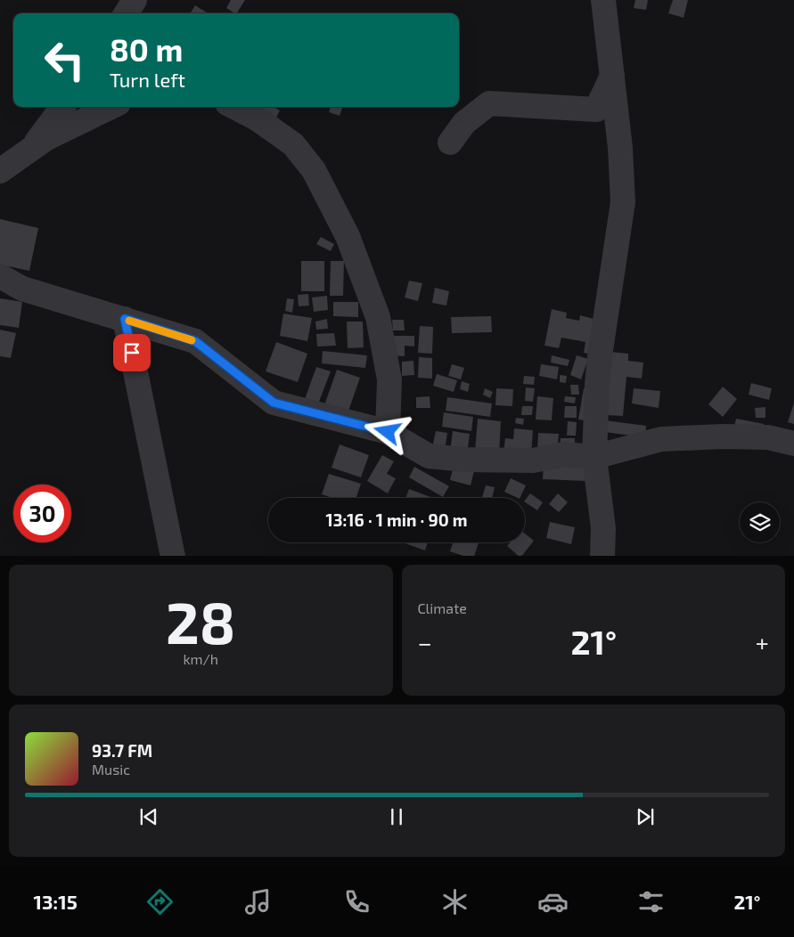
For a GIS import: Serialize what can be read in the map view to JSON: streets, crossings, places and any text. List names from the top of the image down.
{
  "page": {
    "turn": ["80 m", "Turn left"],
    "limit": "30",
    "trip": "13:16 · 1 min · 90 m",
    "tile": [
      ["28", "km/h"],
      "Climate"
    ],
    "heat": ["−", "21°", "+"],
    "song": ["93.7 FM", "Music"],
    "tabs": ["13:15", "21°"]
  }
}
